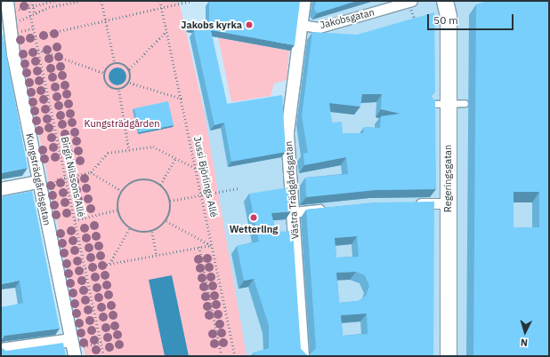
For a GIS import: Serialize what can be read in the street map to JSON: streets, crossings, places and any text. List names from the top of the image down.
{
  "streets": {
    "street": [
      "Jakobsgatan",
      "Regeringsgatan",
      "Kungsträdgårdsgatan",
      "Västra Trädgårdsgatan"
    ],
    "path": ["Birgit Nilssons Allé", "Jussi Björlings Allé"]
  },
  "crossings": [
    ["Jakobsgatan", "Västra Trädgårdsgatan"]
  ],
  "parks": ["Kungsträdgården"],
  "places": ["Jakobs kyrka", "Wetterling"],
  "scale_bar": "50 m",
  "north": "bottom"
}
